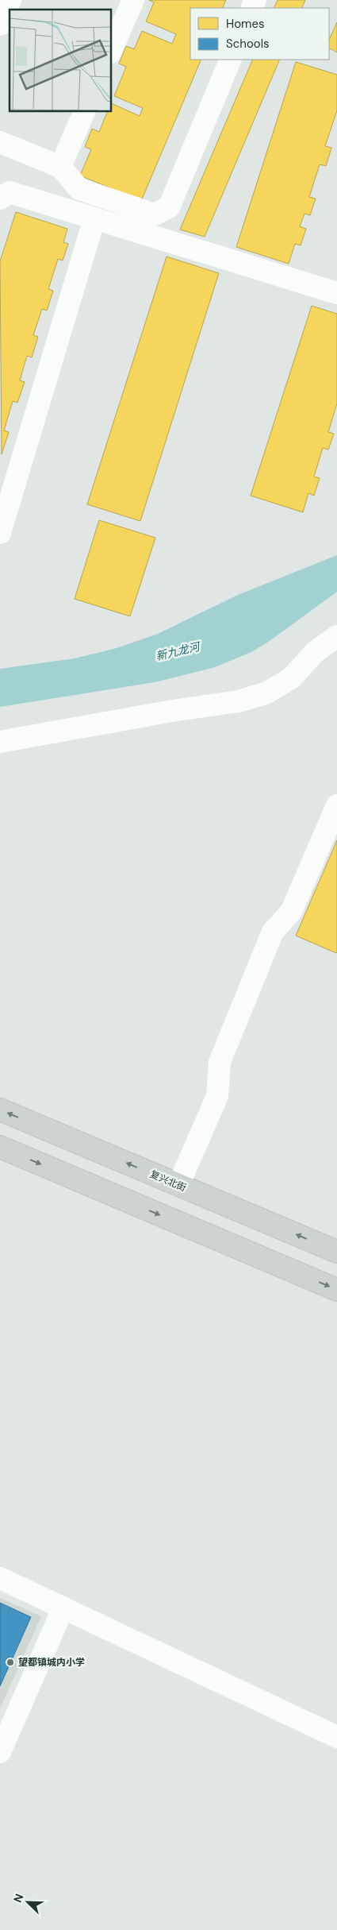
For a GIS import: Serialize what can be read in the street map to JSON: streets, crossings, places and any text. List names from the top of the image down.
{
  "streets": {
    "main road": ["复兴北街"]
  },
  "water": ["新九龙河"],
  "places": ["望都镇城内小学"],
  "legend": ["Homes", "Schools"],
  "north": "top left"
}
